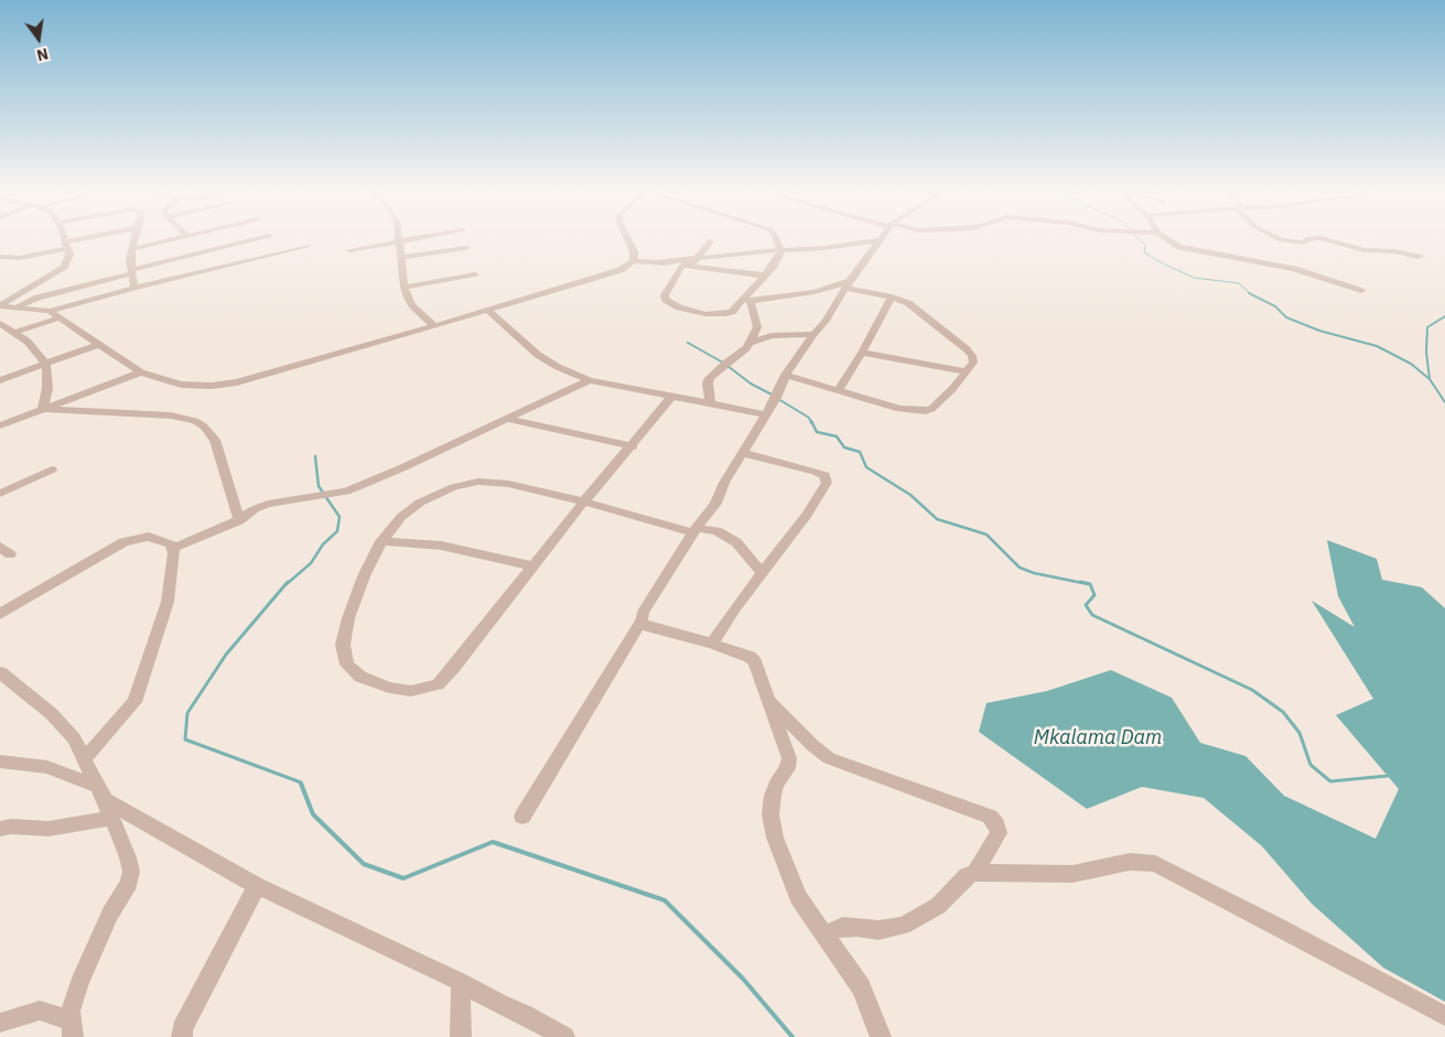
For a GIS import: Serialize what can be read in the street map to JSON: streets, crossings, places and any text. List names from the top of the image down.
{
  "water": ["Mkalama Dam"],
  "north": "bottom"
}
